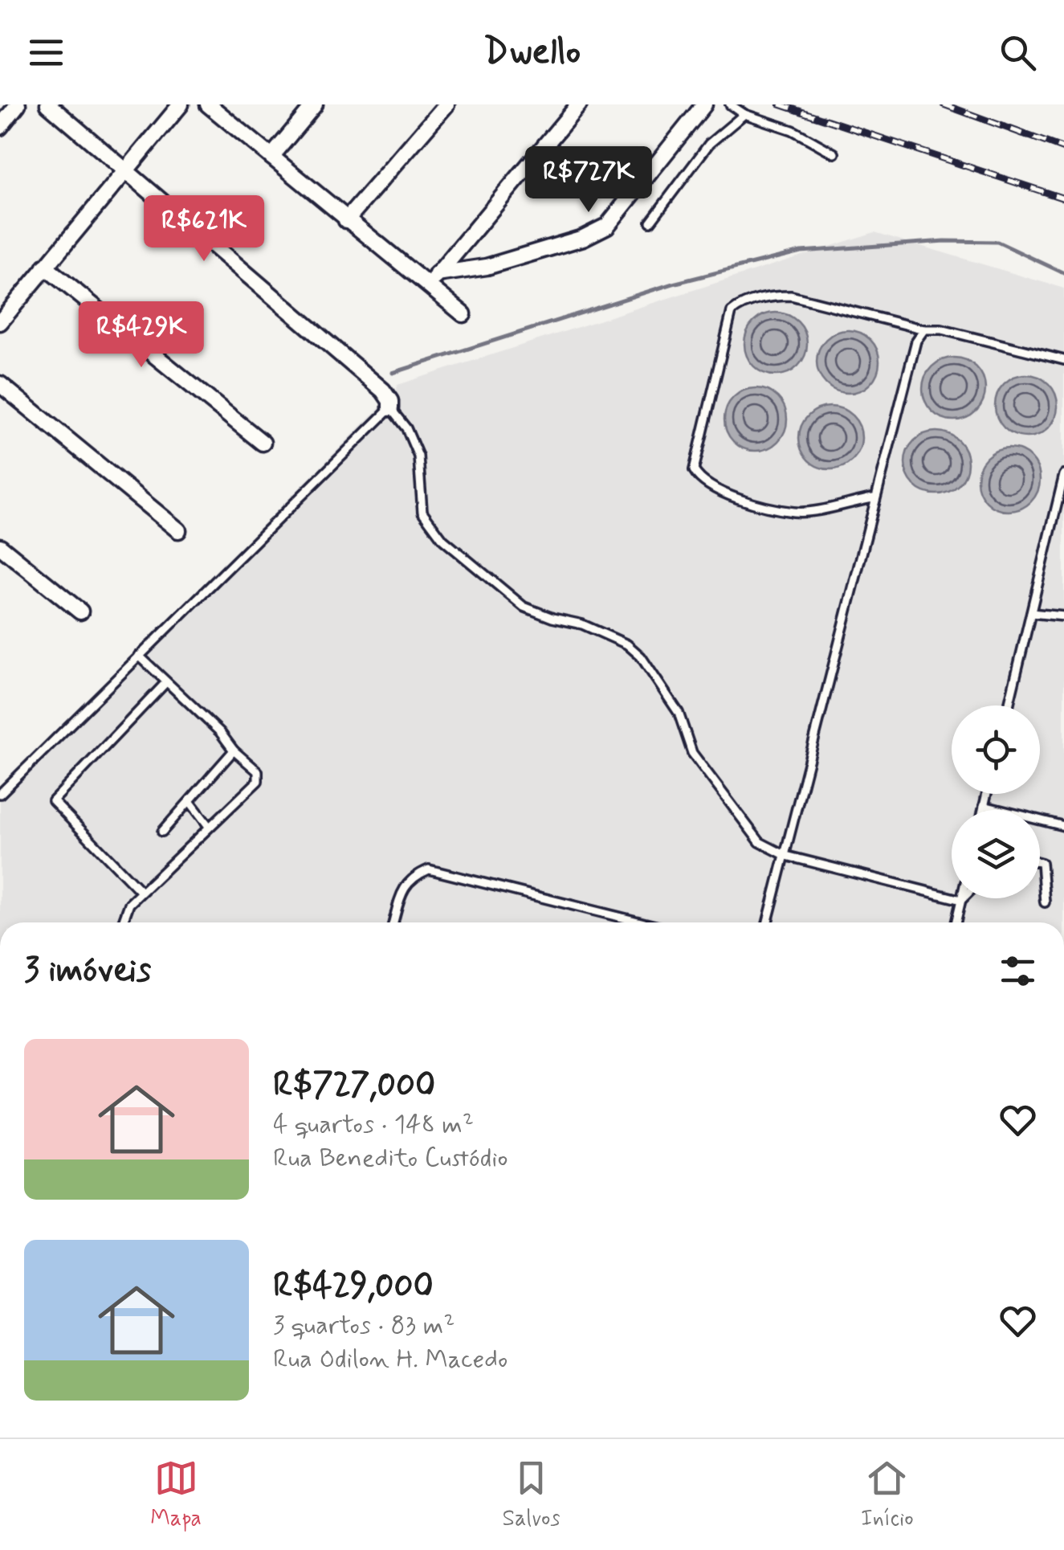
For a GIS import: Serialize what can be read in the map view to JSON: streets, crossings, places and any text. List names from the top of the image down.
{
  "page": {
    "header": "Dwello",
    "price": ["R$727K", "R$621K", "R$429K"],
    "heading": "3 imóveis",
    "list": [
      {
        "name": "R$727,000",
        "note": "4 quartos · 148 m² · Rua Benedito Custódio"
      },
      {
        "name": "R$429,000",
        "note": "3 quartos · 83 m² · Rua Odilon H. Macedo"
      }
    ],
    "tabs": ["Mapa", "Salvos", "Início"]
  }
}
